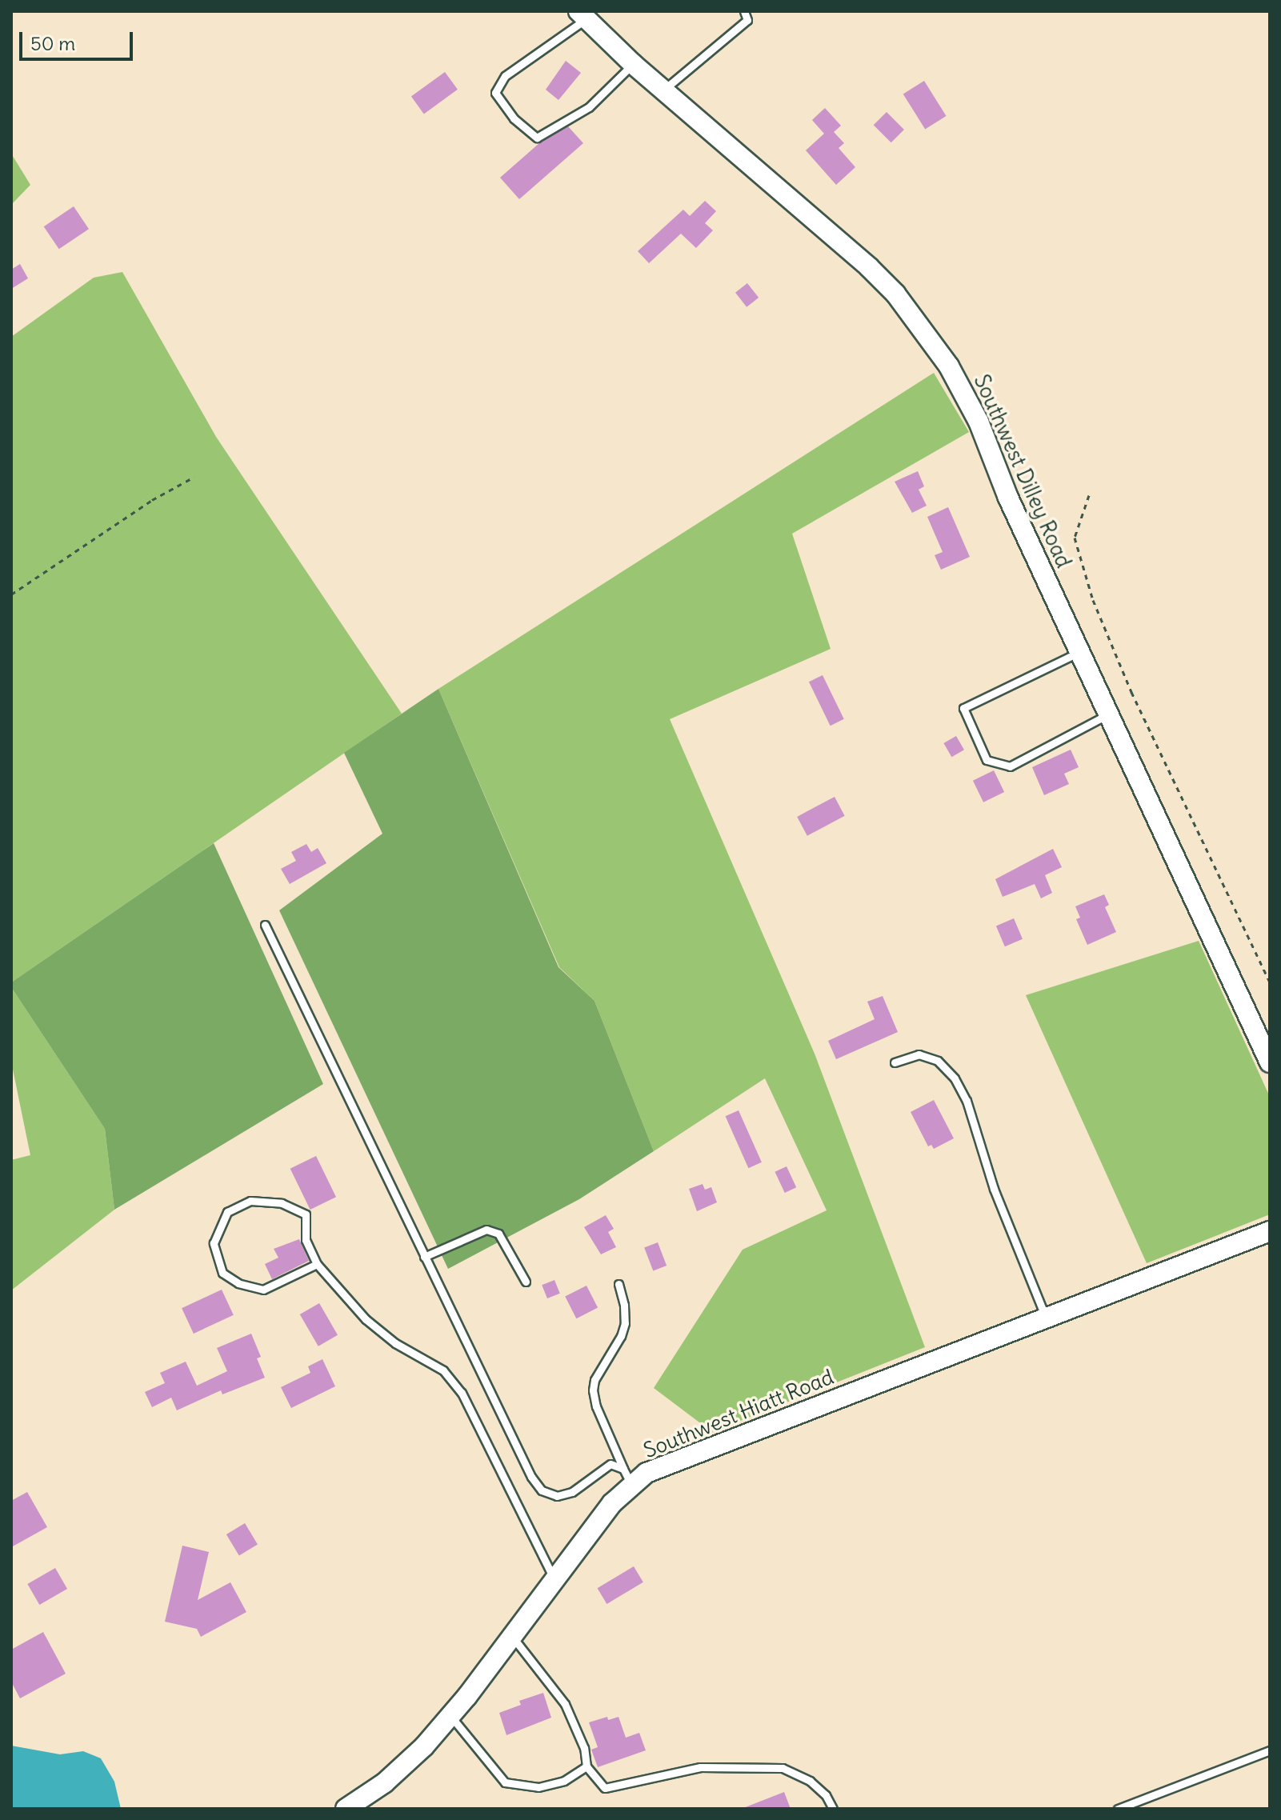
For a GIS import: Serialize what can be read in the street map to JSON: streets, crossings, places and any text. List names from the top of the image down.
{
  "streets": {
    "street": ["Southwest Dilley Road", "Southwest Hiatt Road"]
  },
  "scale_bar": "50 m"
}
